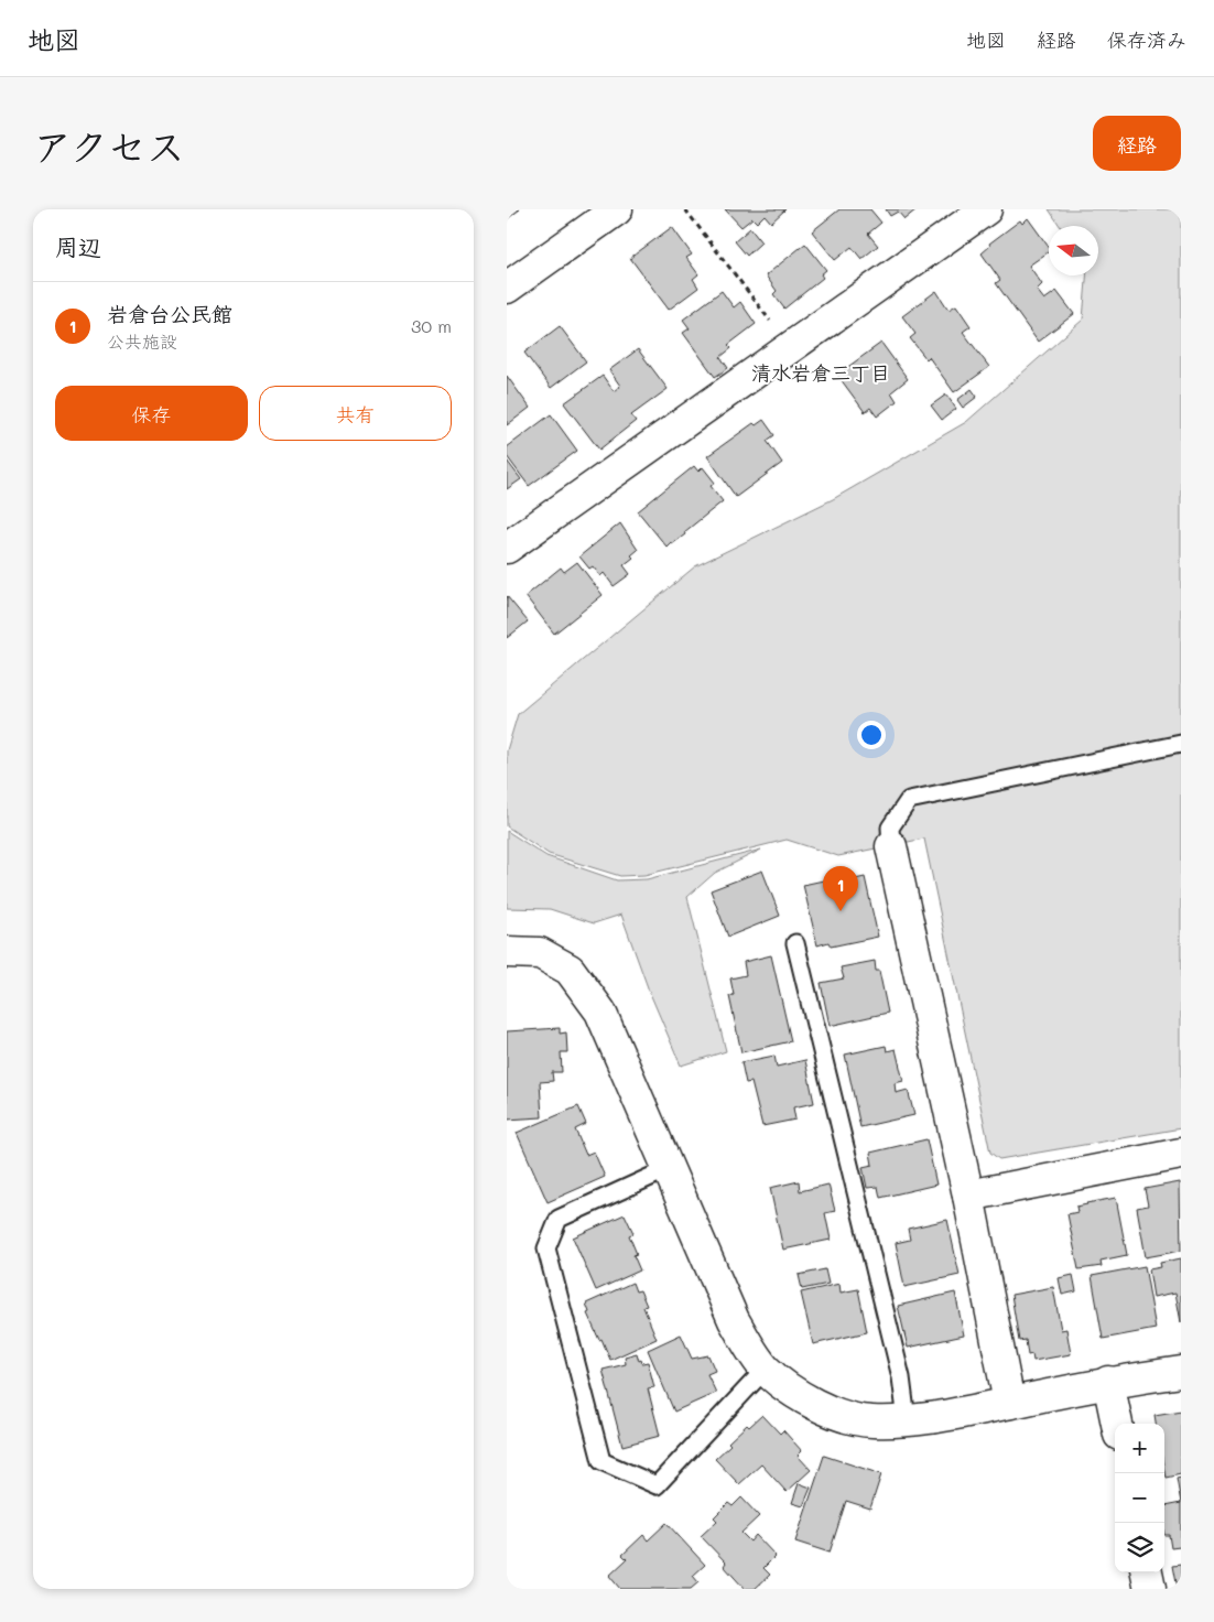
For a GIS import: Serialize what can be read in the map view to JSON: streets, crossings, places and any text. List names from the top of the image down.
{
  "districts": ["清水岩倉三丁目"],
  "north": "left",
  "page": {
    "header": "地図",
    "nav": ["地図", "経路", "保存済み"],
    "title": "アクセス",
    "buttons": [
      "経路",
      ["保存", "共有"]
    ],
    "heading": "周辺",
    "list": [
      {
        "mark": "1",
        "name": "岩倉台公民館",
        "note": "公共施設",
        "value": "30 m"
      }
    ],
    "pins": "1",
    "map_buttons": ["+", "−"]
  }
}
